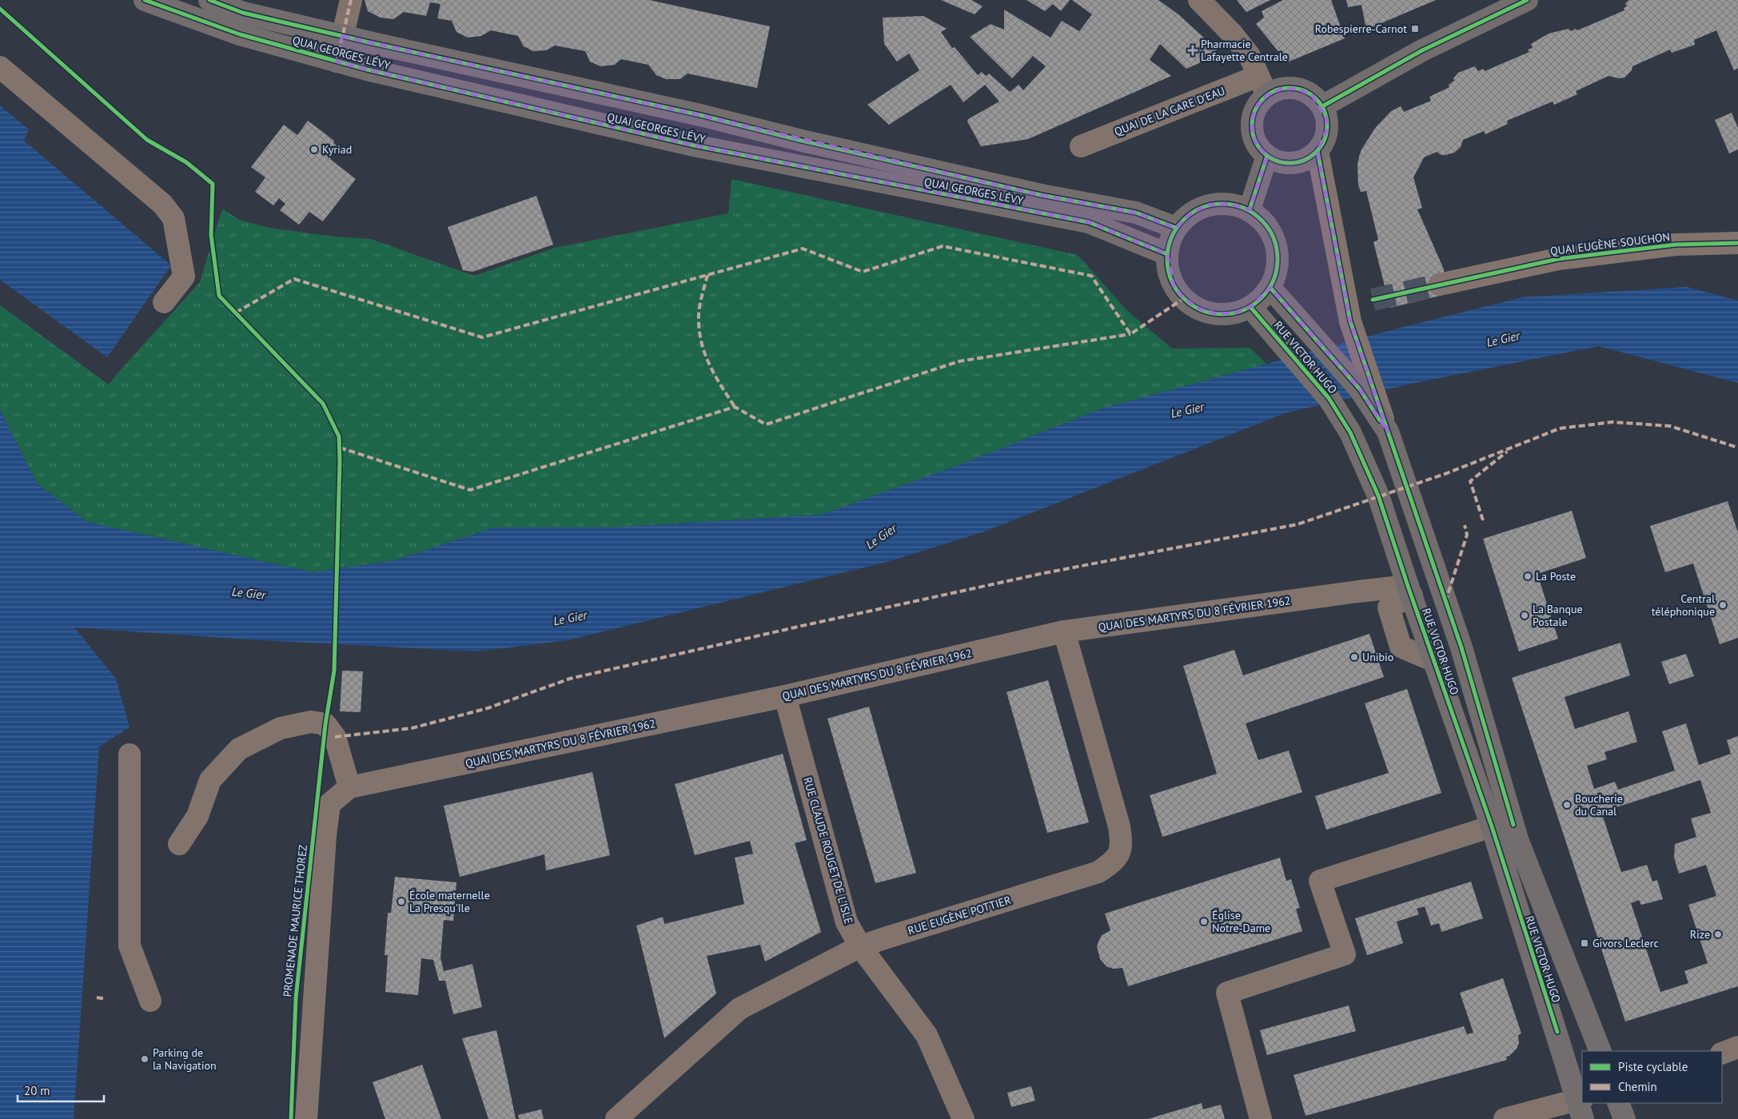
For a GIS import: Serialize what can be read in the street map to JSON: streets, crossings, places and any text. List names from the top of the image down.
{
  "streets": {
    "main road": ["QUAI GEORGES LÉVY", "RUE VICTOR HUGO"],
    "street": [
      "QUAI DE LA GARE D'EAU",
      "QUAI EUGÈNE SOUCHON",
      "QUAI DES MARTYRS DU 8 FÉVRIER 1962",
      "RUE CLAUDE ROUGET DE L'ISLE",
      "RUE EUGÈNE POTTIER",
      "PROMENADE MAURICE THOREZ"
    ]
  },
  "crossings": [
    ["QUAI GEORGES LÉVY", "RUE VICTOR HUGO"],
    ["QUAI DE LA GARE D'EAU", "RUE VICTOR HUGO"],
    ["RUE VICTOR HUGO", "QUAI DES MARTYRS DU 8 FÉVRIER 1962"],
    ["QUAI DES MARTYRS DU 8 FÉVRIER 1962", "RUE CLAUDE ROUGET DE L'ISLE"],
    ["QUAI DES MARTYRS DU 8 FÉVRIER 1962", "RUE EUGÈNE POTTIER"],
    ["QUAI DES MARTYRS DU 8 FÉVRIER 1962", "PROMENADE MAURICE THOREZ"],
    ["RUE CLAUDE ROUGET DE L'ISLE", "RUE EUGÈNE POTTIER"]
  ],
  "water": ["Le Gier"],
  "places": {
    "transit": ["Robespierre-Carnot", "Givors Leclerc"],
    "health": ["Pharmacie Lafayette Centrale"],
    "other": [
      "Kyriad",
      "La Poste",
      "Central téléphonique",
      "La Banque Postale",
      "Unibio",
      "Boucherie du Canal",
      "École maternelle La Presqu'île",
      "Église Notre-Dame",
      "Rize",
      "Parking de la Navigation"
    ]
  },
  "legend": ["Piste cyclable", "Chemin"],
  "scale_bar": "20 m"
}
